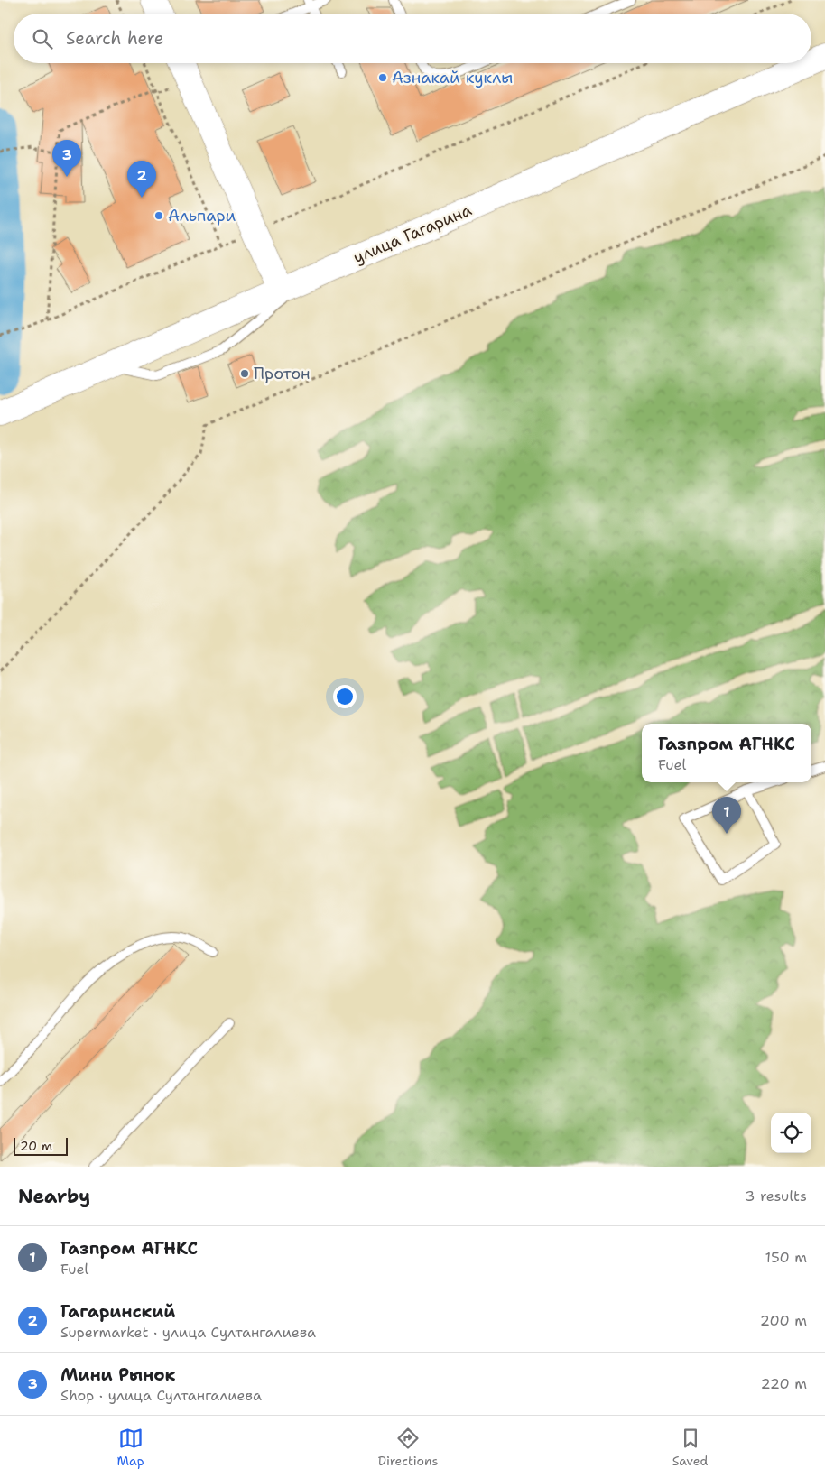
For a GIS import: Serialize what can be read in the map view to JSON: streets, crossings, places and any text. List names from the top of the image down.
{
  "streets": {
    "street": ["улица Гагарина"]
  },
  "places": ["Азнакай куклы", "Альпари", "Протон"],
  "scale_bar": "20 m",
  "page": {
    "search": "Search here",
    "pins": ["3", "2", "1"],
    "popup": ["Газпром АГНКС", "Fuel"],
    "scale": "20 m",
    "heading": ["Nearby", "3 results"],
    "list": [
      {
        "mark": "1",
        "name": "Газпром АГНКС",
        "note": "Fuel",
        "value": "150 m"
      },
      {
        "mark": "2",
        "name": "Гагаринский",
        "note": "Supermarket · улица Султангалиева",
        "value": "200 m"
      },
      {
        "mark": "3",
        "name": "Мини Рынок",
        "note": "Shop · улица Султангалиева",
        "value": "220 m"
      }
    ],
    "nav": ["Map", "Directions", "Saved"]
  }
}
